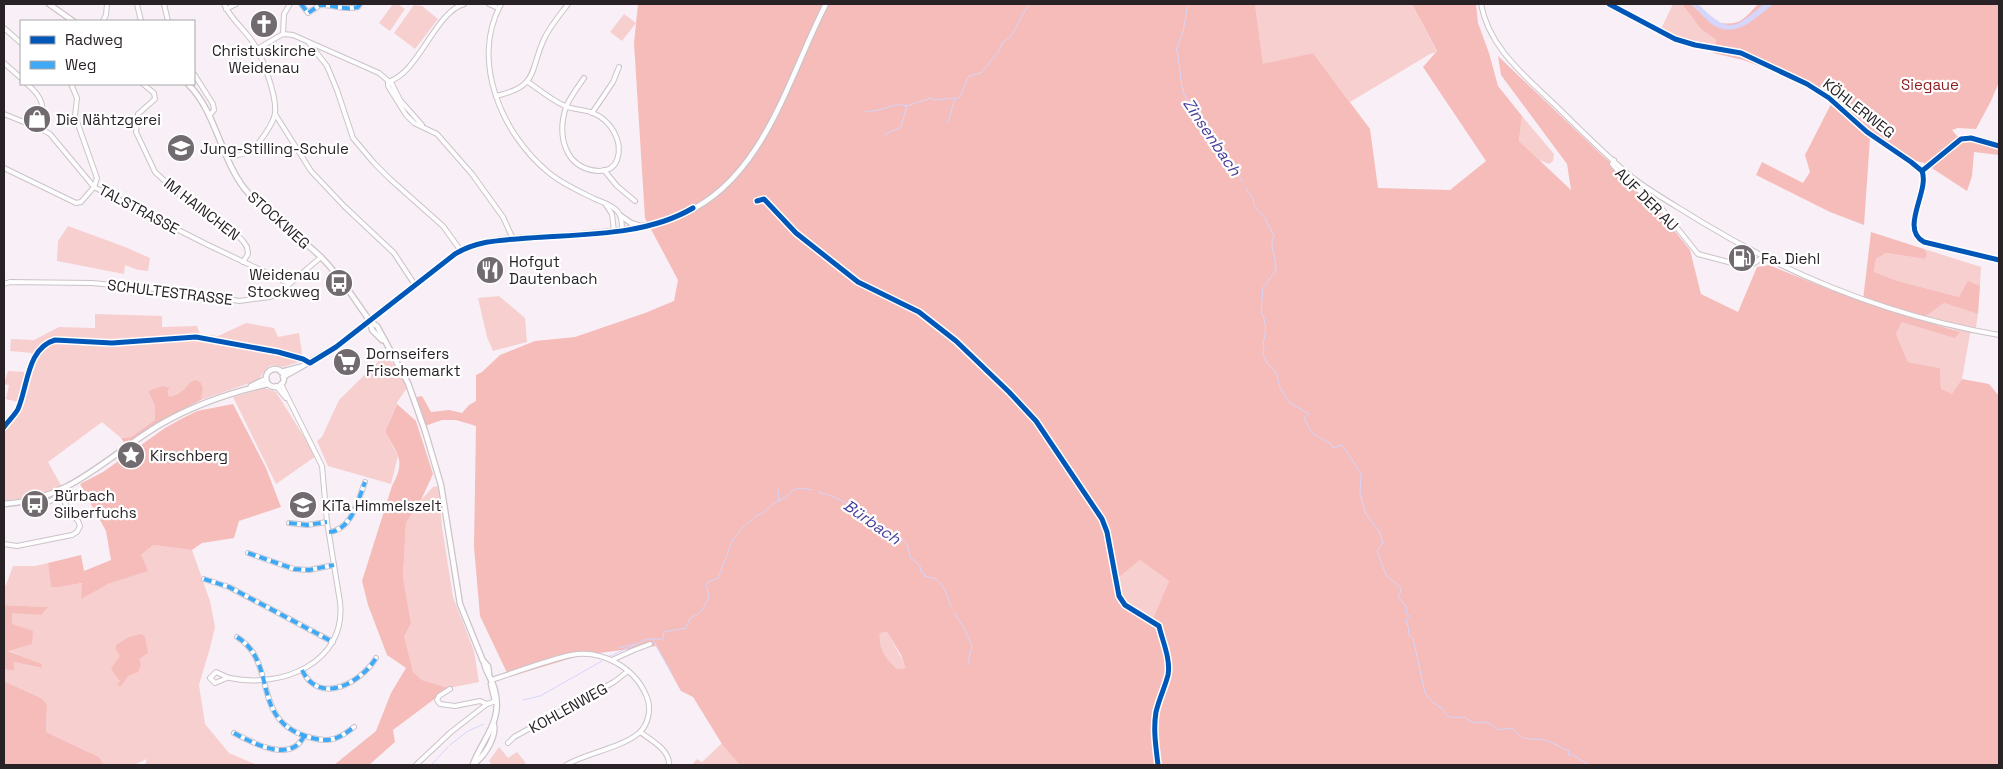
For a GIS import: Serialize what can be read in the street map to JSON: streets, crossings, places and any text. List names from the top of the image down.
{
  "streets": {
    "street": [
      "KÖHLERWEG",
      "AUF DER AU",
      "TALSTRASSE",
      "IM HAINCHEN",
      "STOCKWEG",
      "SCHULTESTRASSE",
      "KOHLENWEG"
    ]
  },
  "crossings": [
    ["TALSTRASSE", "IM HAINCHEN"],
    ["TALSTRASSE", "SCHULTESTRASSE"],
    ["STOCKWEG", "SCHULTESTRASSE"]
  ],
  "water": ["Zinsenbach", "Bürbach"],
  "parks": ["Siegaue"],
  "places": {
    "church": ["Christuskirche Weidenau"],
    "shop": ["Die Nähtzgerei"],
    "school or university": ["Jung-Stilling-Schule", "KiTa Himmelszelt"],
    "fuel station": ["Fa. Diehl"],
    "restaurant": ["Hofgut Dautenbach"],
    "bus stop": ["Weidenau Stockweg", "Bürbach Silberfuchs"],
    "supermarket": ["Dornseifers Frischemarkt"],
    "place": ["Kirschberg"]
  },
  "legend": ["Radweg", "Weg"]
}
